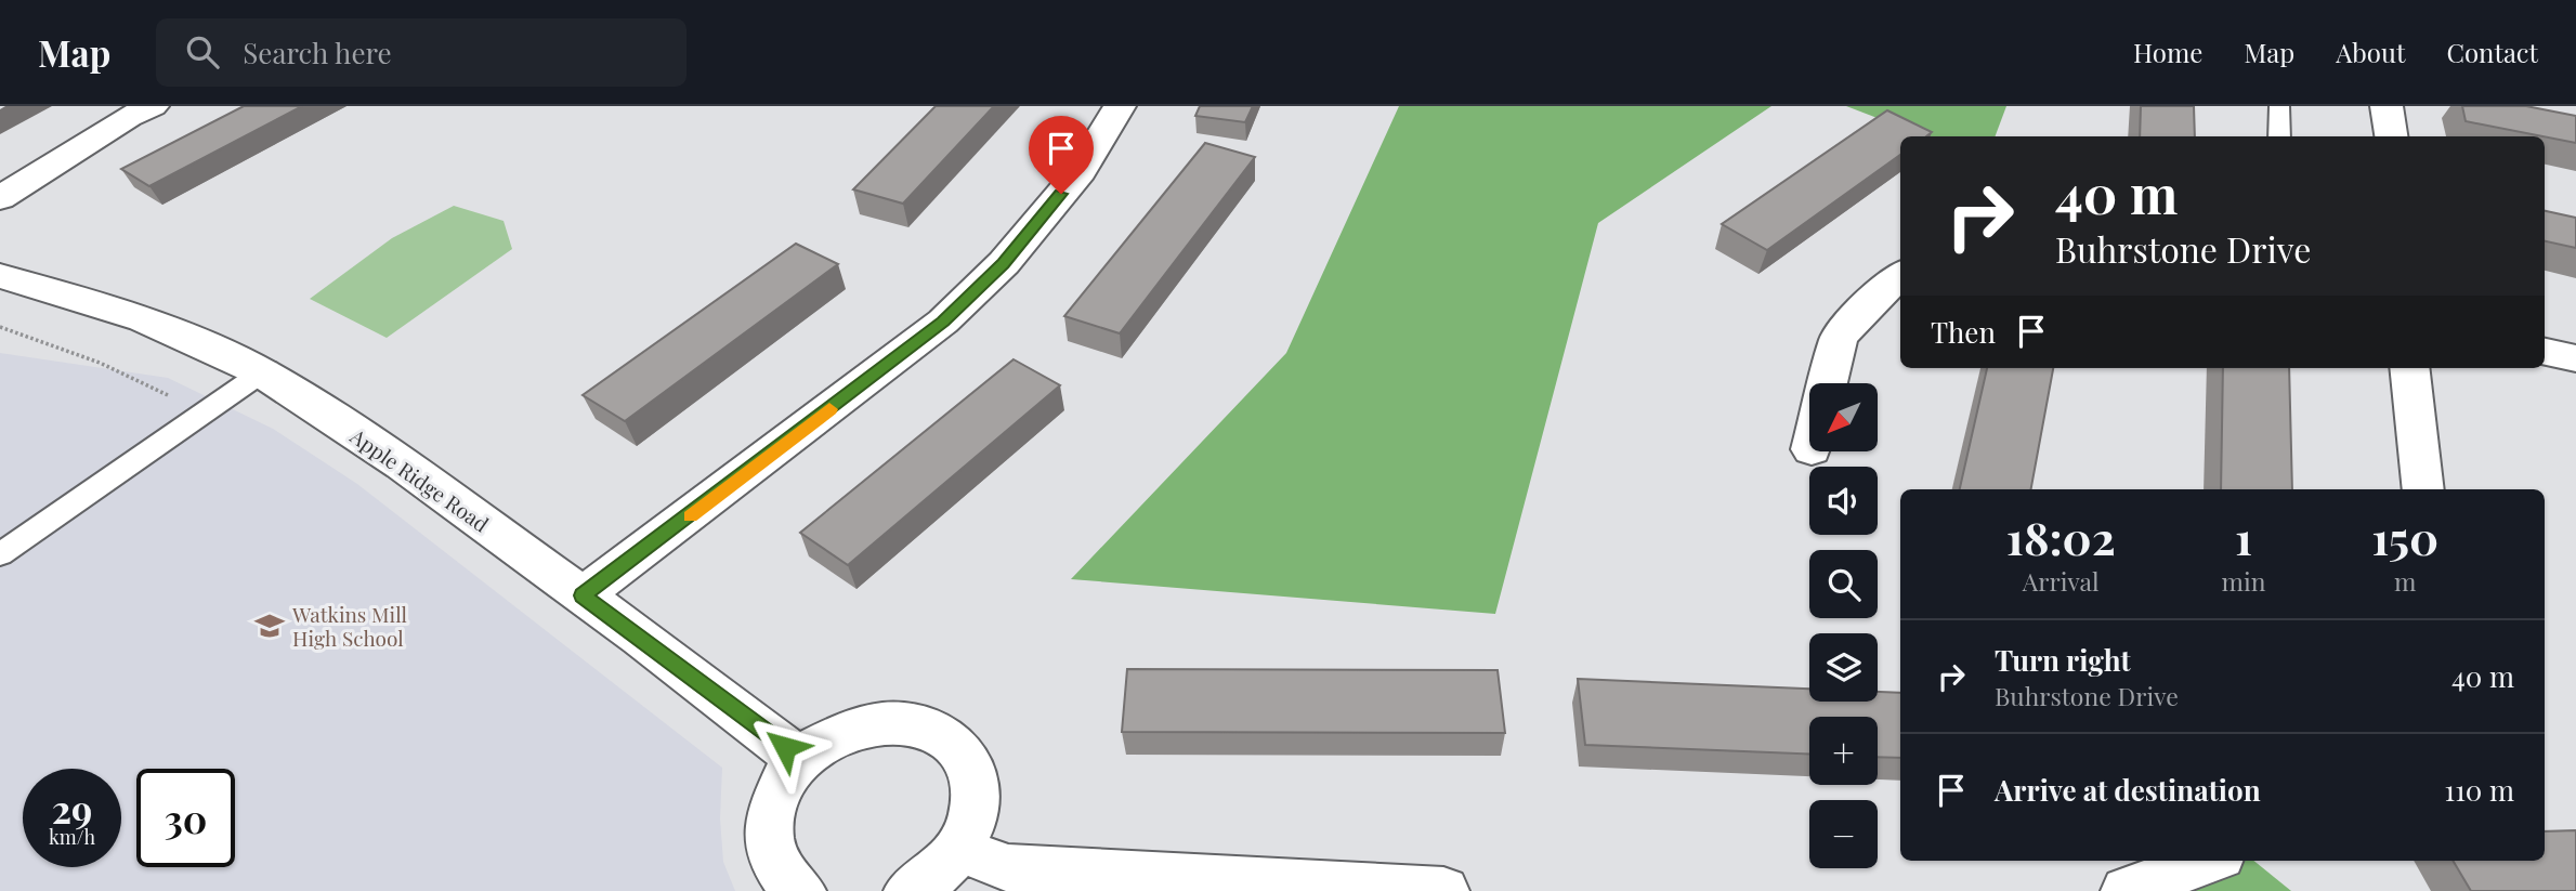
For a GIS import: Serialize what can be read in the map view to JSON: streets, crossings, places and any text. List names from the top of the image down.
{
  "streets": {
    "street": ["Apple Ridge Road"]
  },
  "places": {
    "school or university": ["Watkins Mill High School"]
  },
  "north": "bottom left",
  "page": {
    "header": "Map",
    "search": "Search here",
    "nav": [
      "Home",
      "Map",
      "About",
      "Contact"
    ],
    "turn": ["40 m", "Buhrstone Drive"],
    "then": "Then",
    "map_buttons": ["+", "−"],
    "eta": [
      "18:02",
      "Arrival",
      "1",
      "min",
      "150",
      "m"
    ],
    "list": [
      {
        "name": "Turn right",
        "note": "Buhrstone Drive",
        "value": "40 m"
      },
      {
        "name": "Arrive at destination",
        "value": "110 m"
      }
    ],
    "speed": "29 km/h",
    "limit": "30"
  }
}
